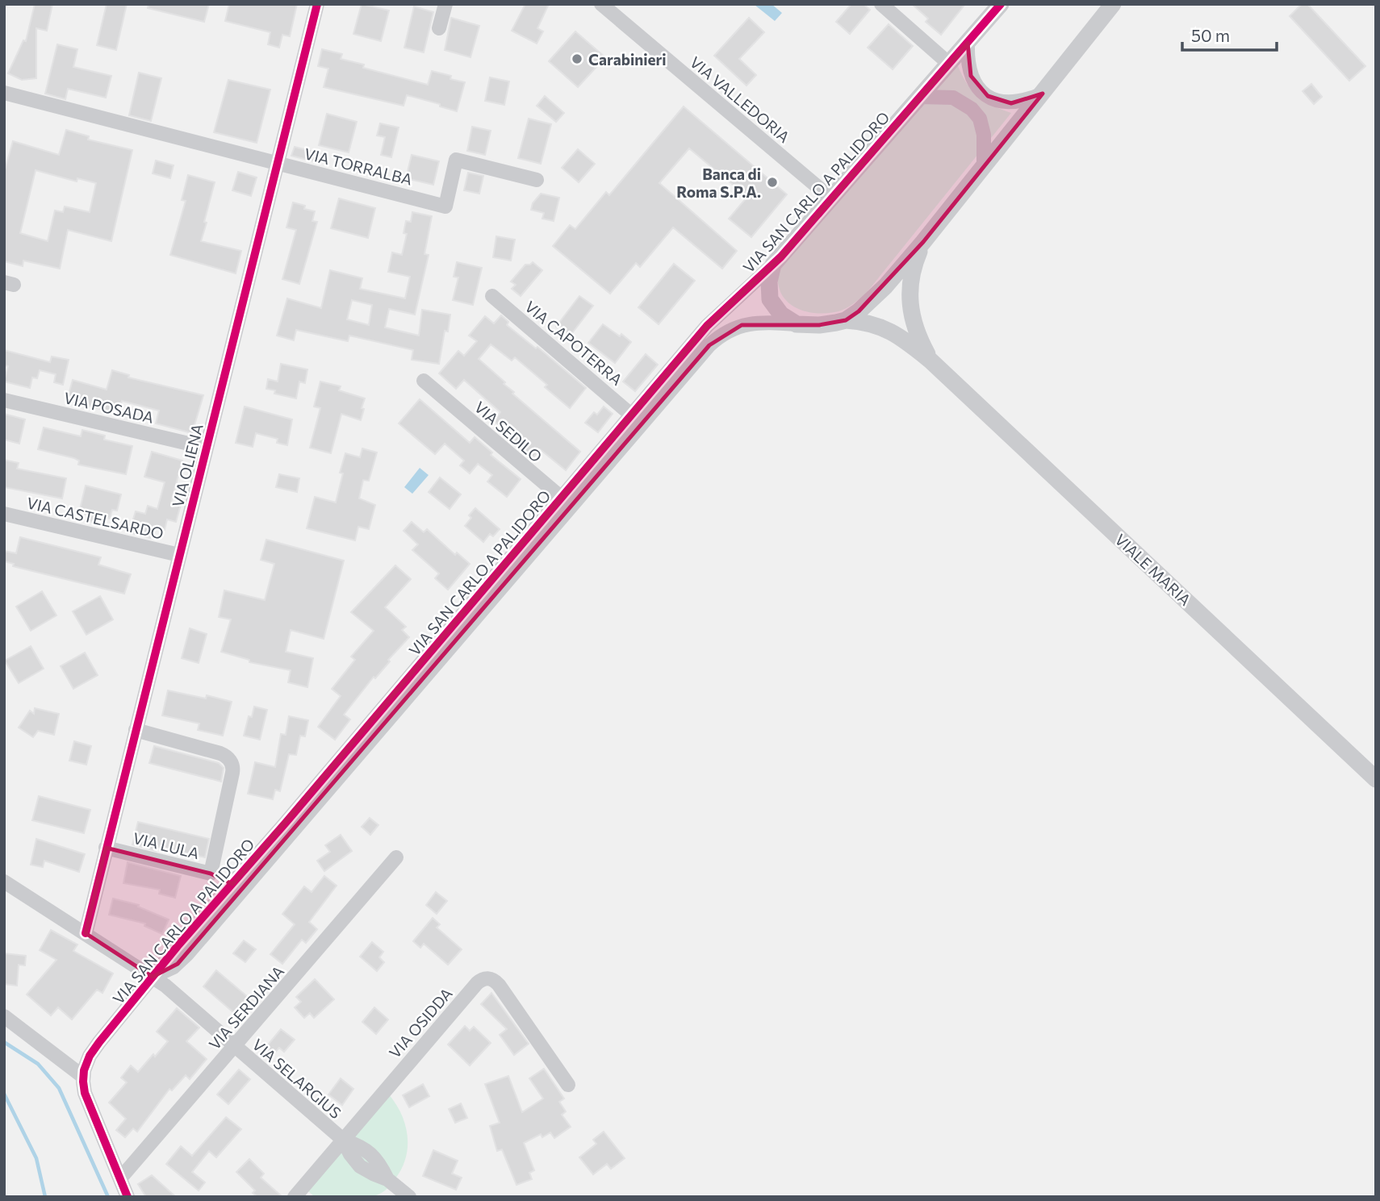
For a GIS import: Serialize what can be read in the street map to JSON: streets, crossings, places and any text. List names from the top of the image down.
{
  "streets": {
    "street": [
      "VIA VALLEDORIA",
      "VIA TORRALBA",
      "VIA SAN CARLO A PALIDORO",
      "VIA CAPOTERRA",
      "VIA POSADA",
      "VIA SEDILO",
      "VIA OLIENA",
      "VIA CASTELSARDO",
      "VIALE MARIA",
      "VIA LULA",
      "VIA SERDIANA",
      "VIA OSIDDA",
      "VIA SELARGIUS"
    ]
  },
  "crossings": [
    ["VIA VALLEDORIA", "VIA SAN CARLO A PALIDORO"],
    ["VIA TORRALBA", "VIA OLIENA"],
    ["VIA SAN CARLO A PALIDORO", "VIA CAPOTERRA"],
    ["VIA SAN CARLO A PALIDORO", "VIA SEDILO"],
    ["VIA SAN CARLO A PALIDORO", "VIALE MARIA"],
    ["VIA SAN CARLO A PALIDORO", "VIA SELARGIUS"],
    ["VIA POSADA", "VIA OLIENA"],
    ["VIA OLIENA", "VIA CASTELSARDO"],
    ["VIA OLIENA", "VIA LULA"],
    ["VIA OLIENA", "VIA SELARGIUS"],
    ["VIA SERDIANA", "VIA SELARGIUS"],
    ["VIA OSIDDA", "VIA SELARGIUS"]
  ],
  "places": ["Carabinieri", "Banca di Roma S.P.A."],
  "scale_bar": "50 m"
}
